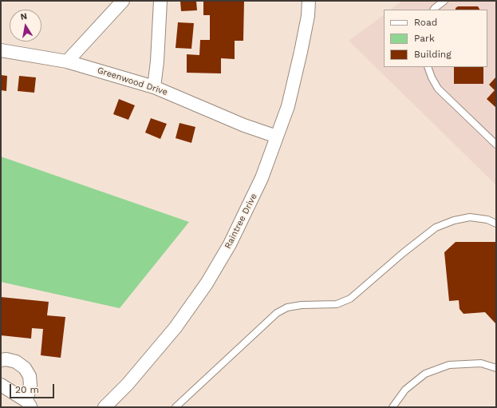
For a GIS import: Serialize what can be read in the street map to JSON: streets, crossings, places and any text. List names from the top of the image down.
{
  "streets": {
    "street": ["Greenwood Drive", "Raintree Drive"]
  },
  "crossings": [
    ["Greenwood Drive", "Raintree Drive"]
  ],
  "legend": ["Road", "Park", "Building"],
  "scale_bar": "20 m",
  "north": "top"
}
